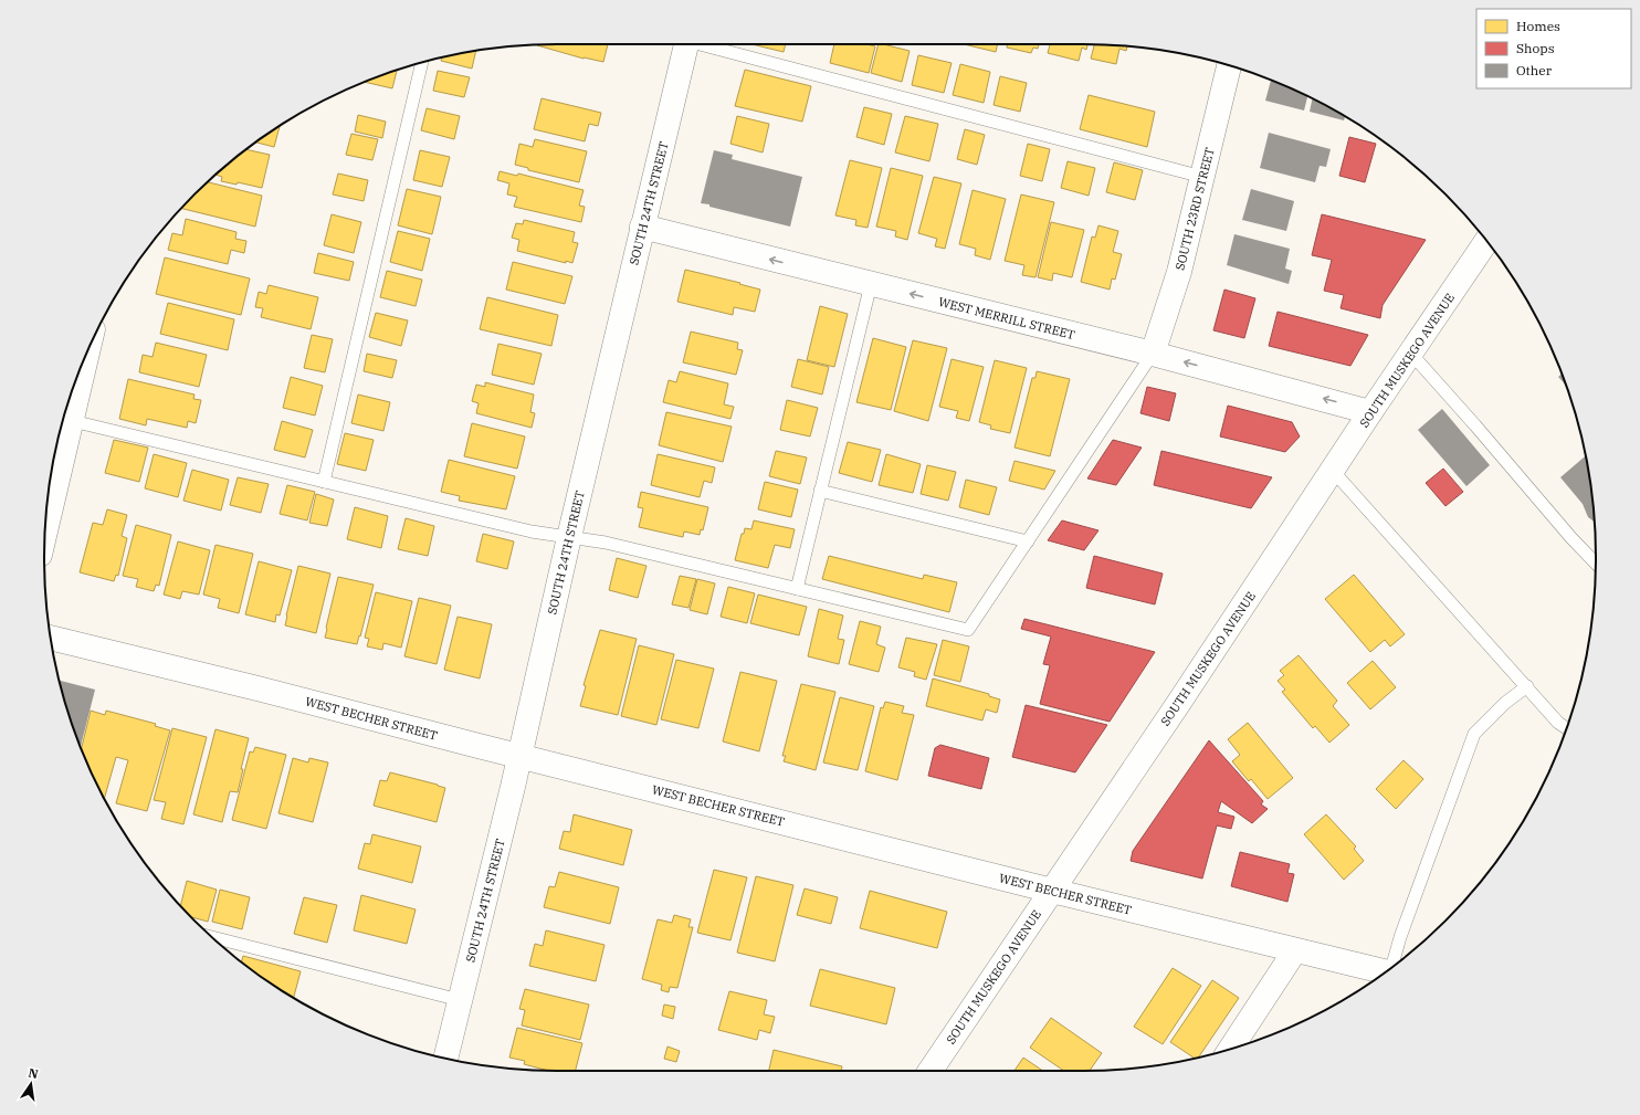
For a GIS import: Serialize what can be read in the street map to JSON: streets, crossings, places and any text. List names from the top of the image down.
{
  "streets": {
    "street": [
      "SOUTH 24TH STREET",
      "SOUTH 23RD STREET",
      "WEST MERRILL STREET",
      "SOUTH MUSKEGO AVENUE",
      "WEST BECHER STREET"
    ]
  },
  "crossings": [
    ["SOUTH 24TH STREET", "WEST MERRILL STREET"],
    ["SOUTH 24TH STREET", "WEST BECHER STREET"],
    ["SOUTH 23RD STREET", "WEST MERRILL STREET"],
    ["WEST MERRILL STREET", "SOUTH MUSKEGO AVENUE"],
    ["SOUTH MUSKEGO AVENUE", "WEST BECHER STREET"]
  ],
  "one_way": ["WEST MERRILL STREET"],
  "legend": ["Homes", "Shops", "Other"],
  "north": "top"
}
